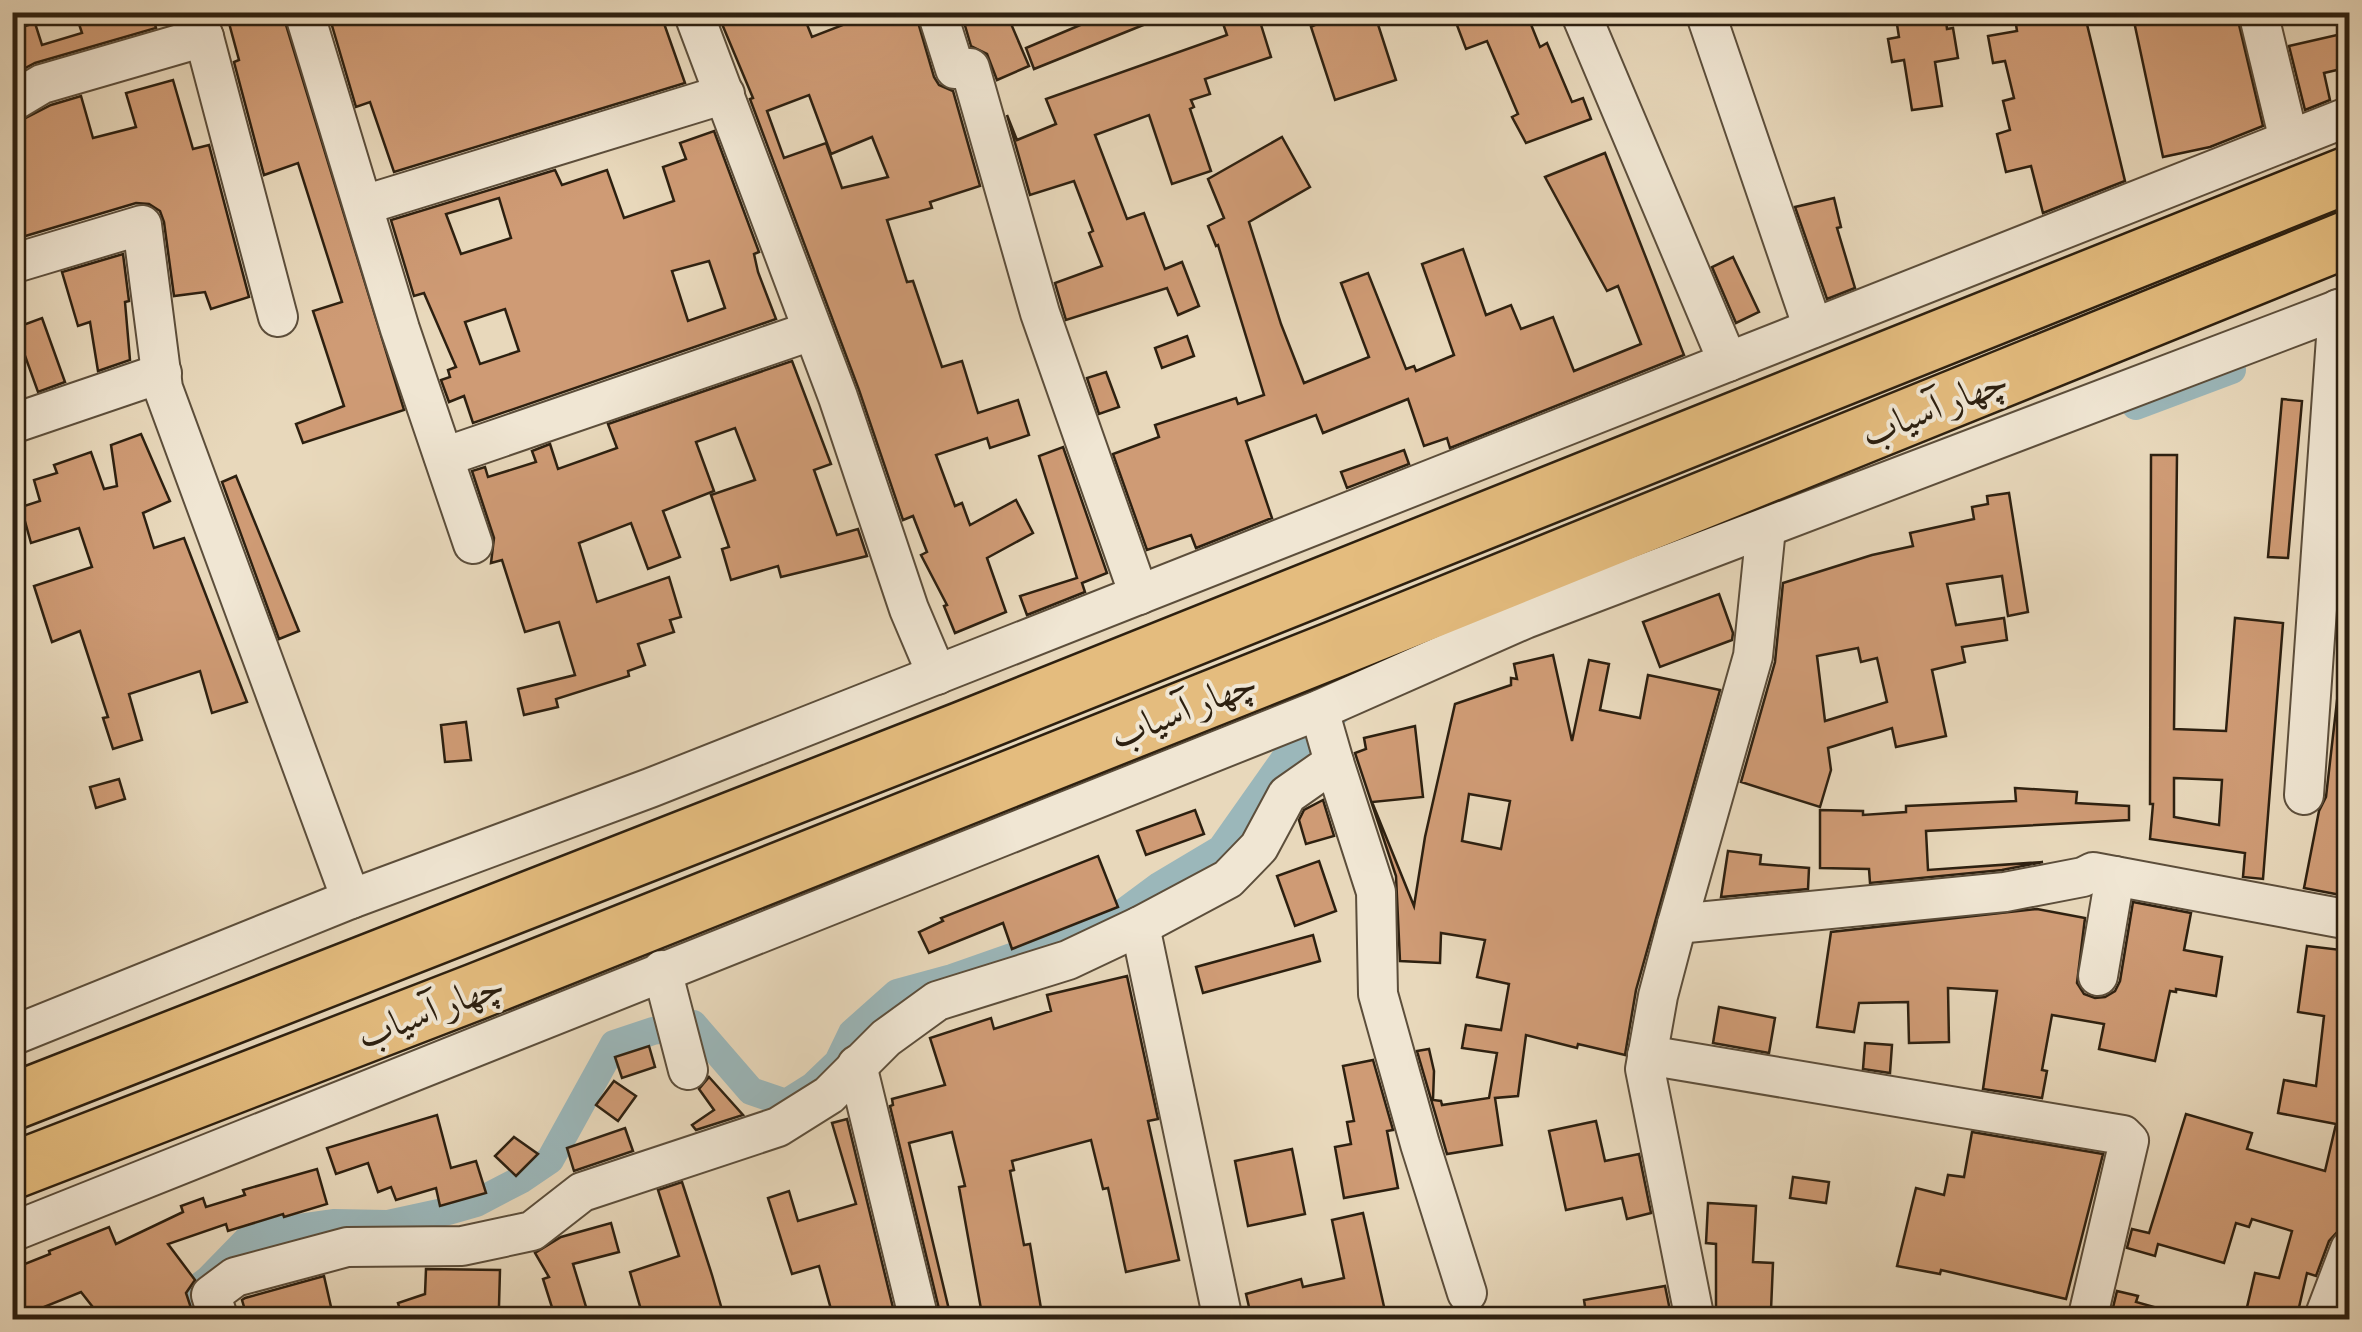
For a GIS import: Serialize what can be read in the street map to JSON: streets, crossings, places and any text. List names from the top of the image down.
{
  "streets": {
    "highway": ["چهار آسیاب"]
  }
}
